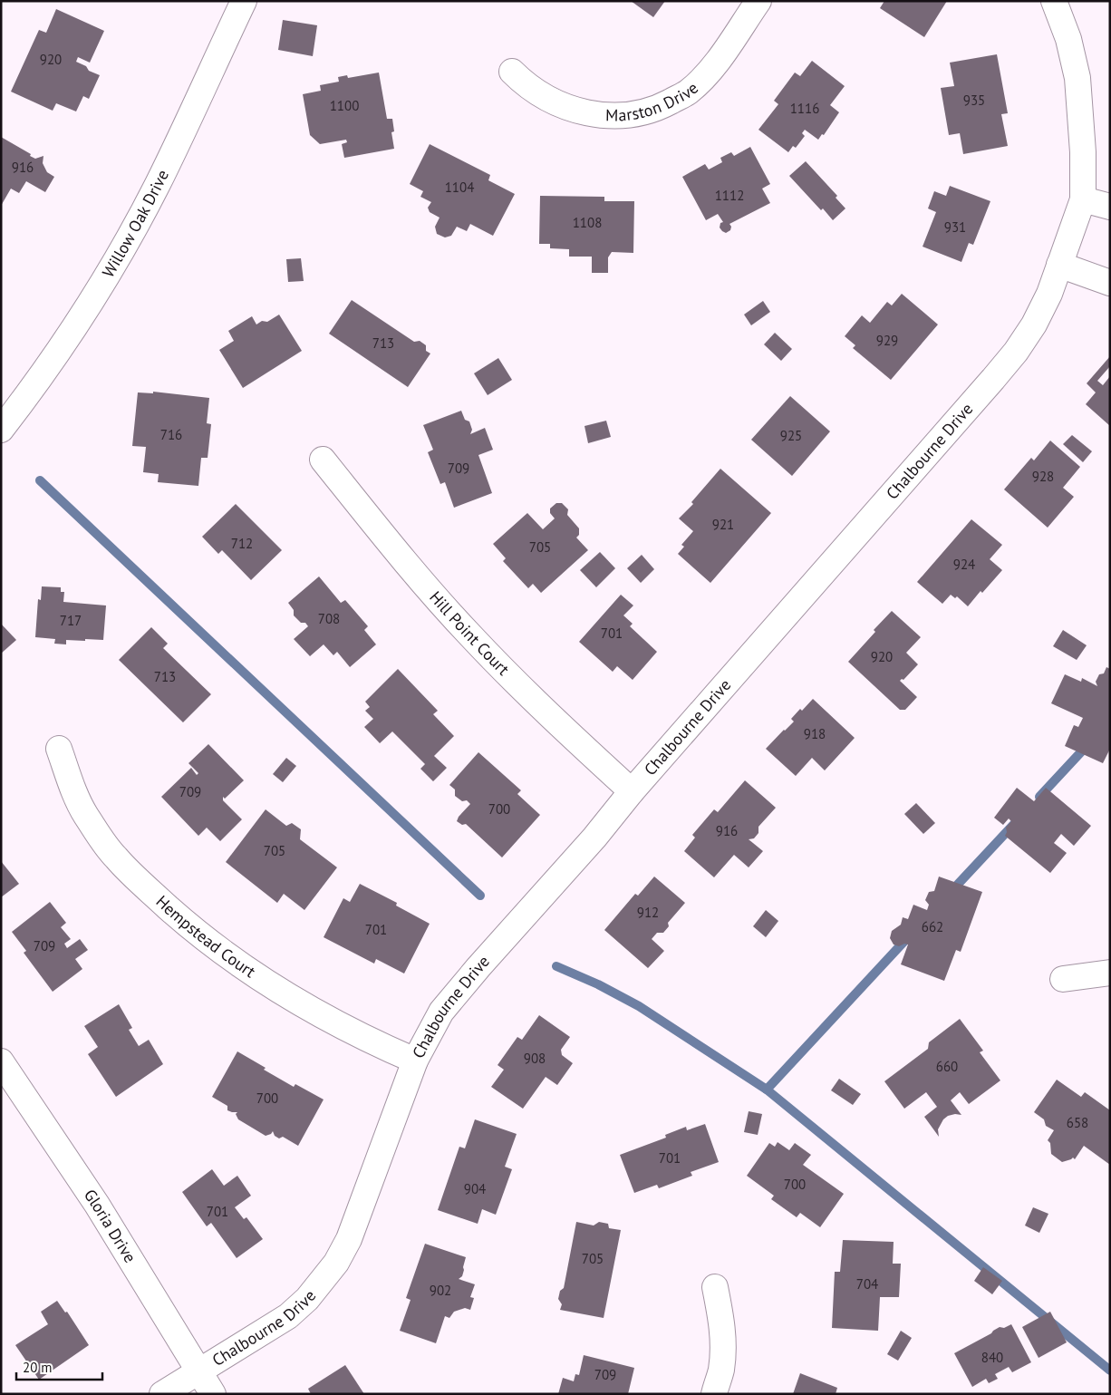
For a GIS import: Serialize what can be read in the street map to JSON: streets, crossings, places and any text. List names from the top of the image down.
{
  "streets": {
    "street": [
      "Marston Drive",
      "Willow Oak Drive",
      "Chalbourne Drive",
      "Hill Point Court",
      "Hempstead Court",
      "Gloria Drive"
    ]
  },
  "crossings": [
    ["Chalbourne Drive", "Hill Point Court"],
    ["Chalbourne Drive", "Hempstead Court"],
    ["Chalbourne Drive", "Gloria Drive"]
  ],
  "house_numbers": [
    "920",
    "935",
    "1100",
    "1116",
    "916",
    "1104",
    "1112",
    "1108",
    "931",
    "929",
    "713",
    "716",
    "925",
    "709",
    "928",
    "921",
    "712",
    "705",
    "924",
    "708",
    "717",
    "701",
    "920",
    "713",
    "918",
    "709",
    "700",
    "916",
    "705",
    "912",
    "662",
    "701",
    "709",
    "908",
    "660",
    "700",
    "658",
    "701",
    "700",
    "904",
    "701",
    "705",
    "704",
    "902",
    "840",
    "709"
  ],
  "scale_bar": "20 m"
}
